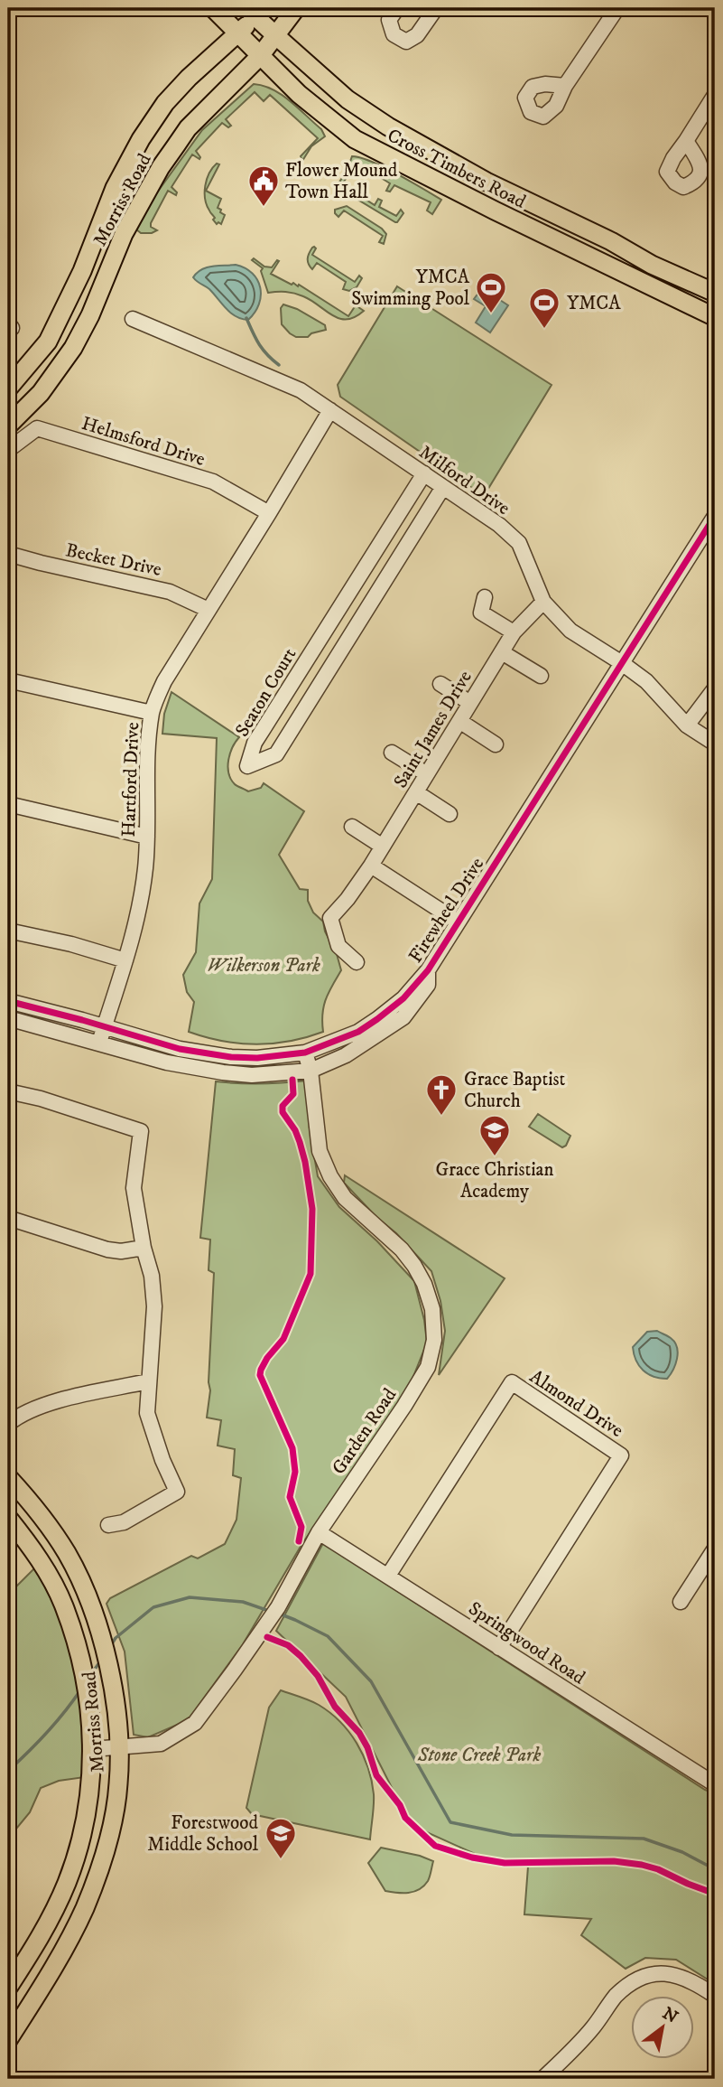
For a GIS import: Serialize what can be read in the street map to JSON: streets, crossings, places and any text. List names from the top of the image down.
{
  "streets": {
    "main road": ["Cross Timbers Road", "Morriss Road"],
    "street": [
      "Helmsford Drive",
      "Milford Drive",
      "Becket Drive",
      "Seaton Court",
      "Saint James Drive",
      "Hartford Drive",
      "Firewheel Drive",
      "Almond Drive",
      "Garden Road",
      "Springwood Road"
    ]
  },
  "crossings": [
    ["Cross Timbers Road", "Morriss Road"],
    ["Morriss Road", "Garden Road"],
    ["Helmsford Drive", "Hartford Drive"],
    ["Milford Drive", "Seaton Court"],
    ["Milford Drive", "Saint James Drive"],
    ["Milford Drive", "Hartford Drive"],
    ["Milford Drive", "Firewheel Drive"],
    ["Becket Drive", "Hartford Drive"],
    ["Hartford Drive", "Firewheel Drive"],
    ["Firewheel Drive", "Garden Road"],
    ["Almond Drive", "Springwood Road"],
    ["Garden Road", "Springwood Road"]
  ],
  "parks": ["Wilkerson Park", "Stone Creek Park"],
  "places": {
    "public building": ["Flower Mound Town Hall"],
    "sports": ["YMCA Swimming Pool", "YMCA"],
    "church": ["Grace Baptist Church"],
    "school or university": ["Grace Christian Academy", "Forestwood Middle School"]
  },
  "north": "top right"
}
